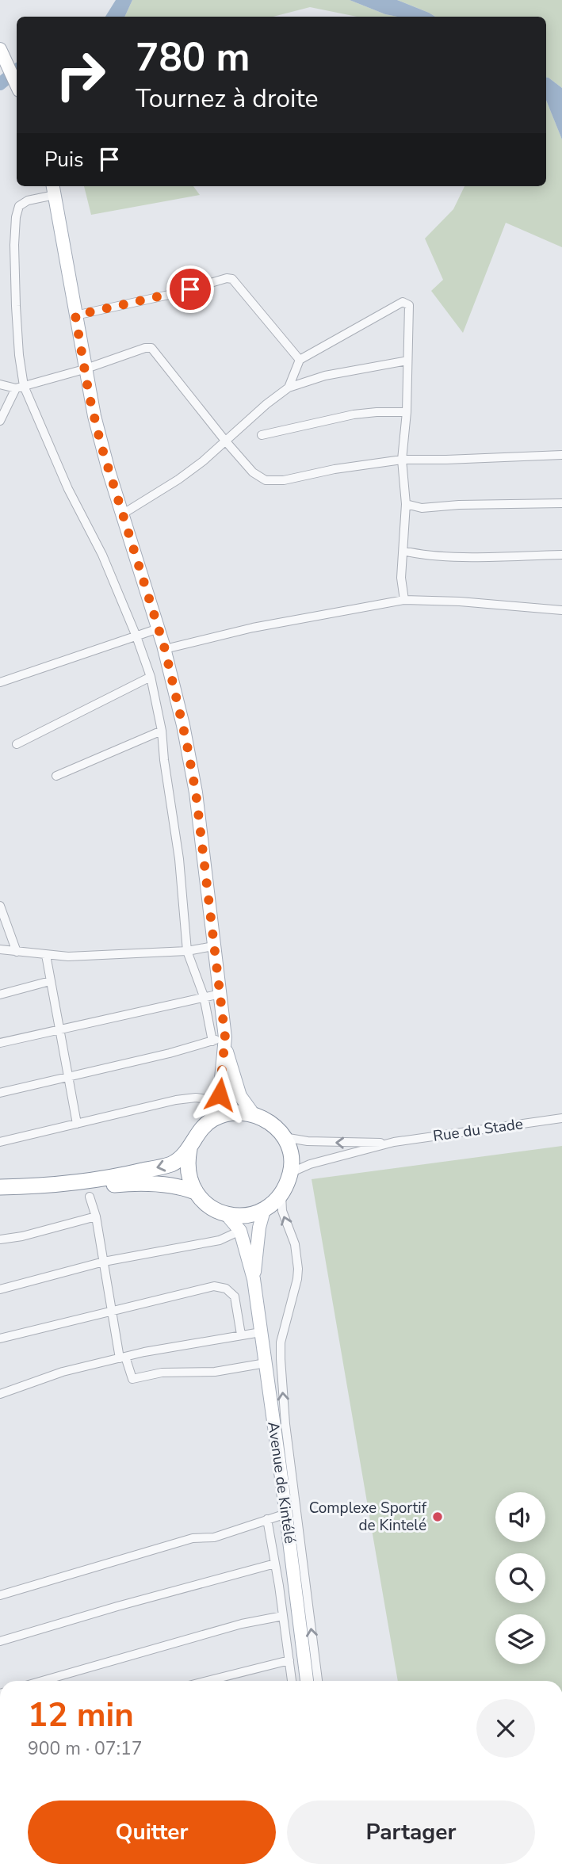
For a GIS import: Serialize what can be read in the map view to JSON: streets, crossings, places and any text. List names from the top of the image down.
{
  "streets": {
    "main road": ["Avenue de Kintélé"],
    "street": ["Rue du Stade"]
  },
  "crossings": [
    ["Rue du Stade", "Avenue de Kintélé"]
  ],
  "places": ["Complexe Sportif de Kintelé"],
  "page": {
    "turn": ["780 m", "Tournez à droite"],
    "then": "Puis",
    "heading": ["12 min", "900 m · 07:17"],
    "buttons": ["Quitter", "Partager"]
  }
}
